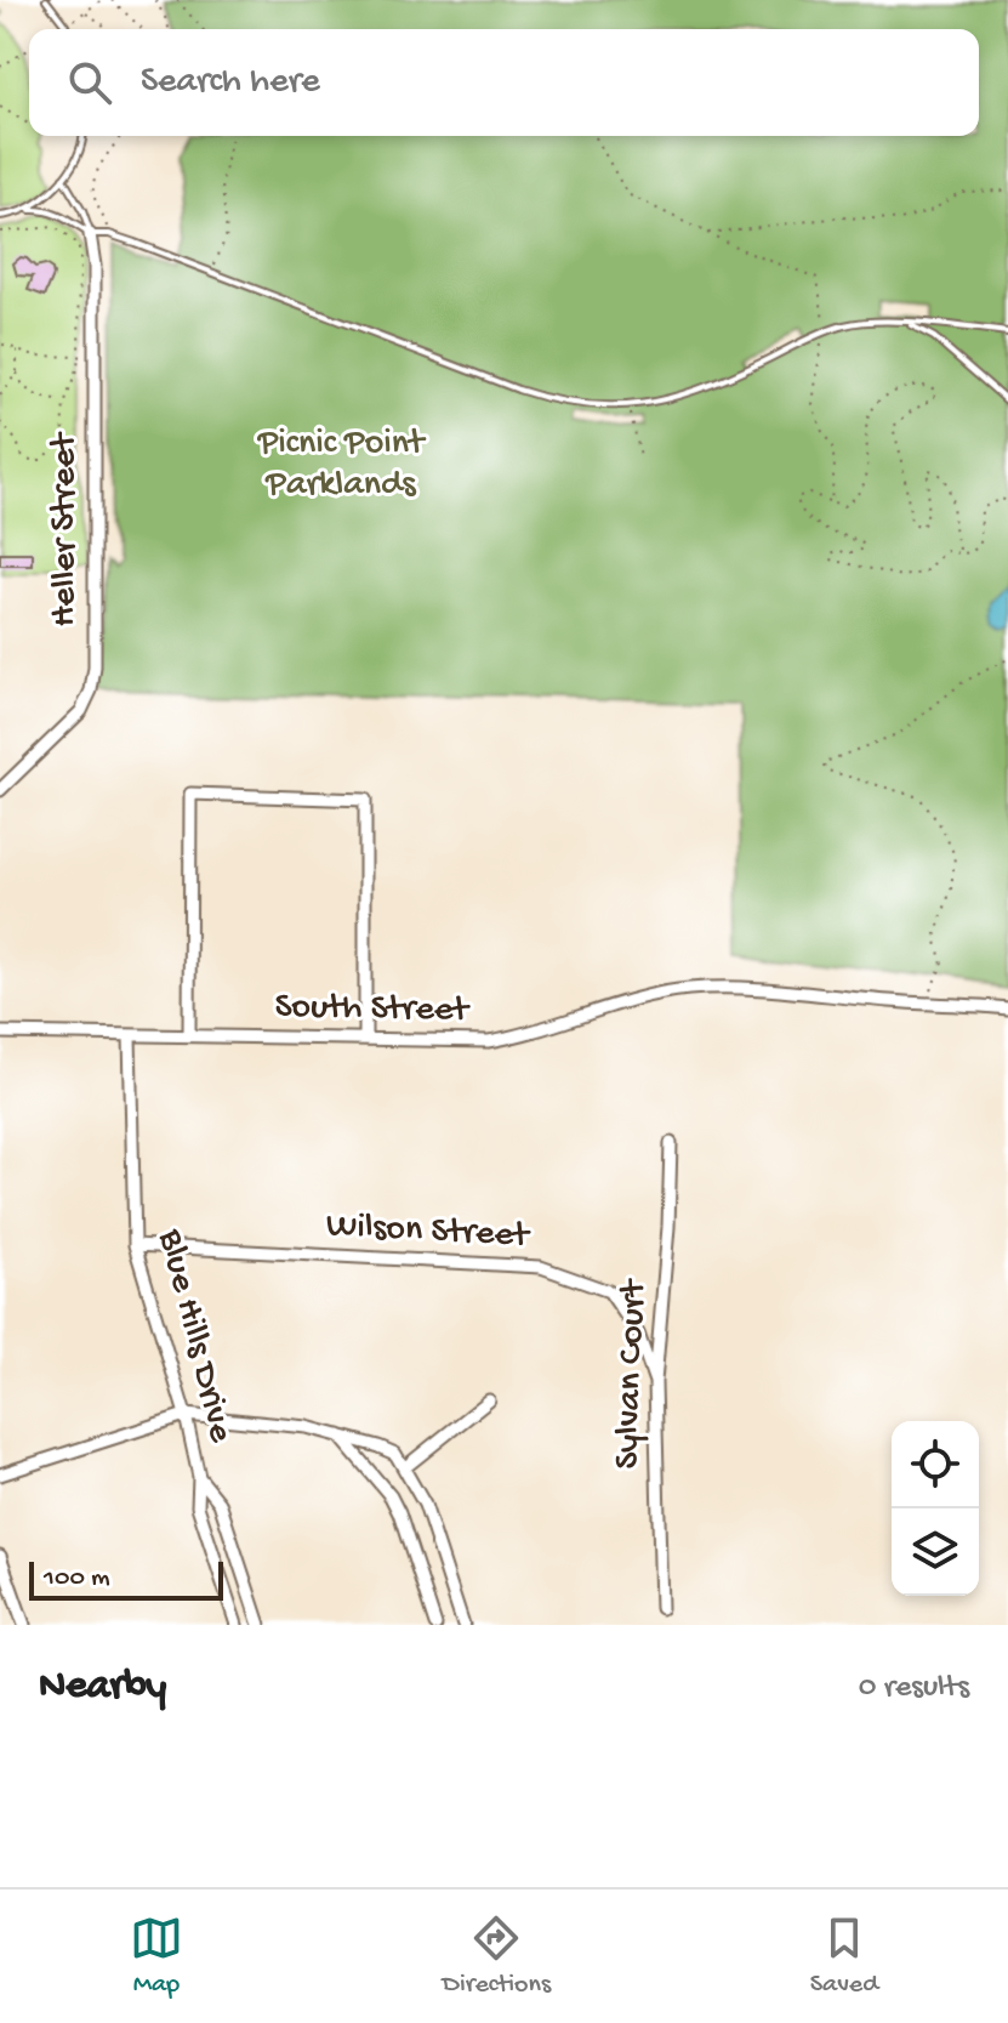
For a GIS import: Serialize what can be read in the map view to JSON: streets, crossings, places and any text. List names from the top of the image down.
{
  "streets": {
    "street": [
      "Heller Street",
      "South Street",
      "Wilson Street",
      "Blue Hills Drive",
      "Sylvan Court"
    ]
  },
  "crossings": [
    ["South Street", "Blue Hills Drive"],
    ["Wilson Street", "Blue Hills Drive"],
    ["Wilson Street", "Sylvan Court"]
  ],
  "parks": ["Picnic Point Parklands"],
  "scale_bar": "100 m",
  "page": {
    "search": "Search here",
    "scale": "100 m",
    "heading": ["Nearby", "0 results"],
    "nav": ["Map", "Directions", "Saved"]
  }
}
